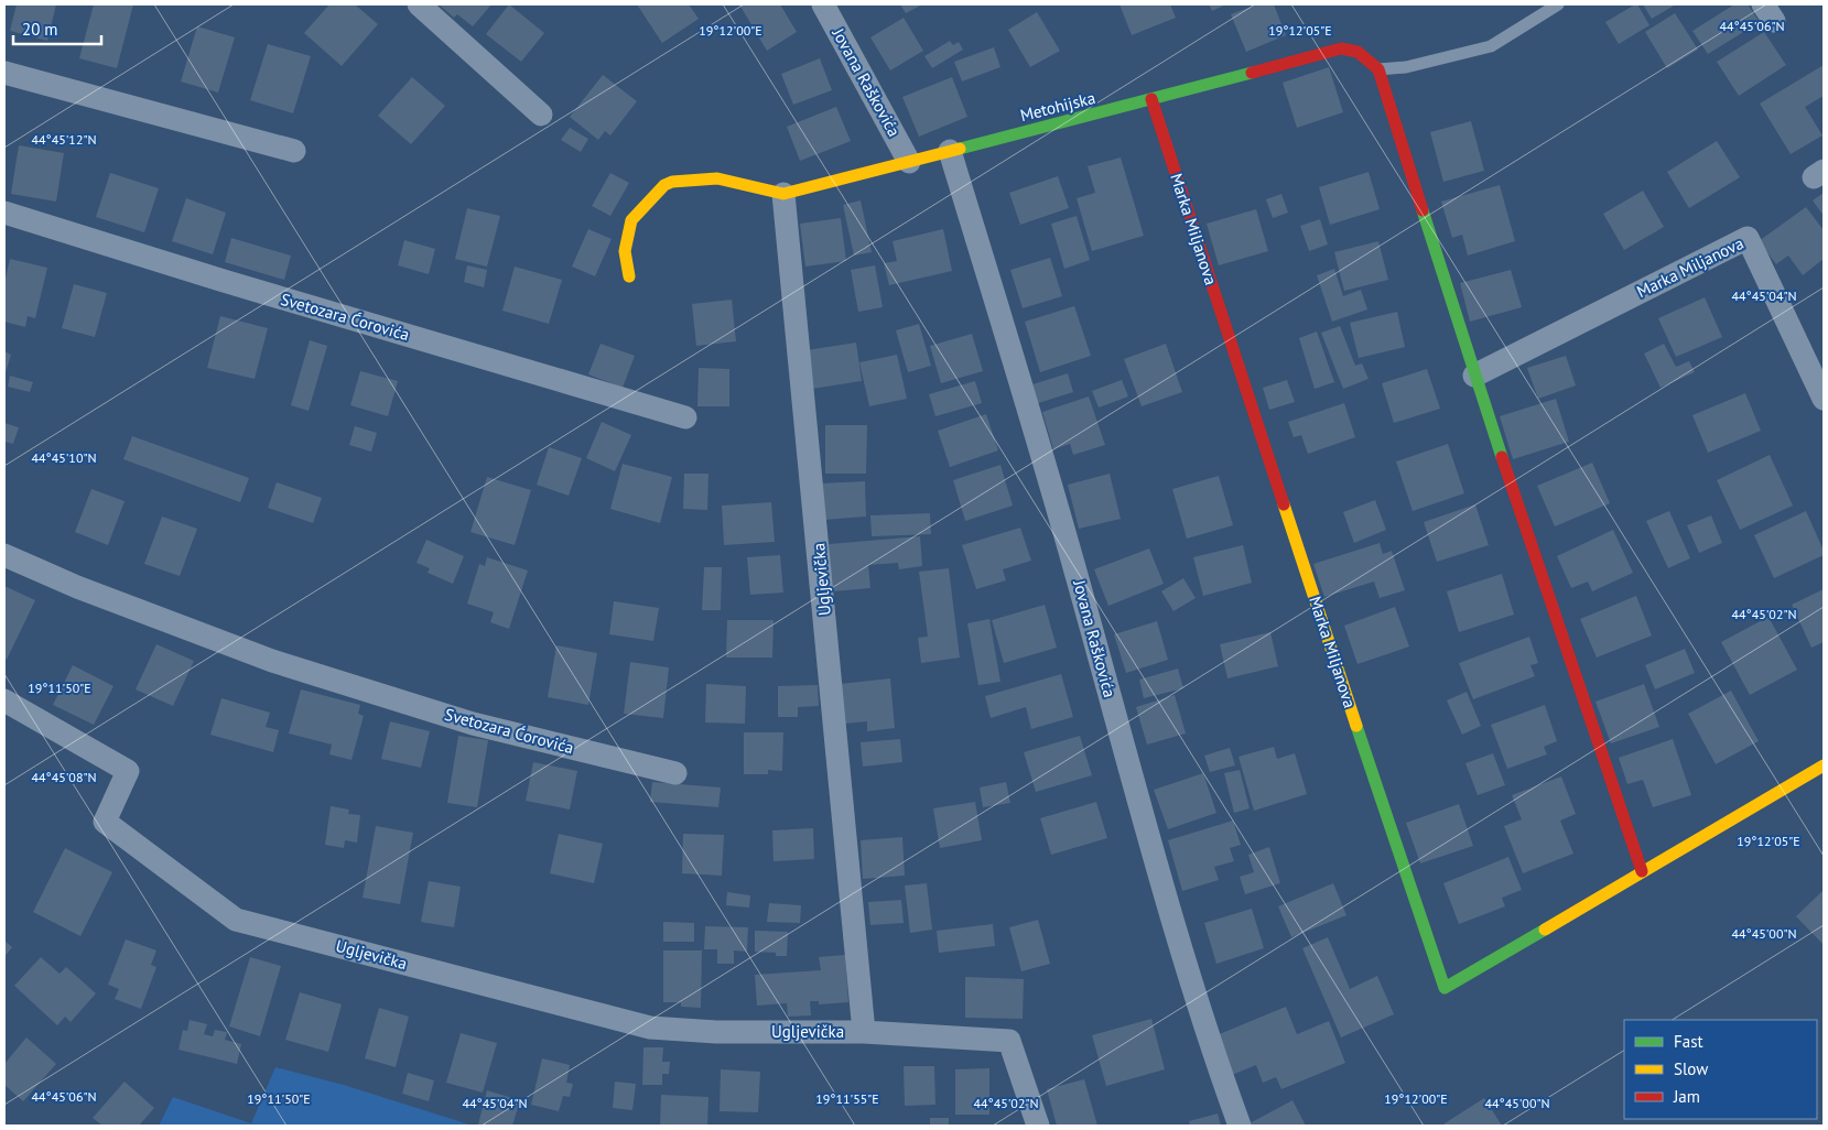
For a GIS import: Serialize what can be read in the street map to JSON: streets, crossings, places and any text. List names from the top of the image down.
{
  "streets": {
    "street": [
      "Jovana Raškovića",
      "Metohijska",
      "Marka Miljanova",
      "Svetozara Ćorovića",
      "Ugljevička"
    ]
  },
  "crossings": [
    ["Jovana Raškovića", "Metohijska"],
    ["Metohijska", "Marka Miljanova"],
    ["Metohijska", "Ugljevička"]
  ],
  "legend": ["Fast", "Slow", "Jam"],
  "scale_bar": "20 m",
  "coordinates": [
    "44°45'06\"N",
    "19°12'00\"E",
    "19°12'05\"E",
    "44°45'12\"N",
    "44°45'04\"N",
    "44°45'10\"N",
    "44°45'02\"N",
    "19°11'50\"E",
    "44°45'08\"N",
    "44°45'00\"N",
    "19°11'55\"E"
  ]
}
